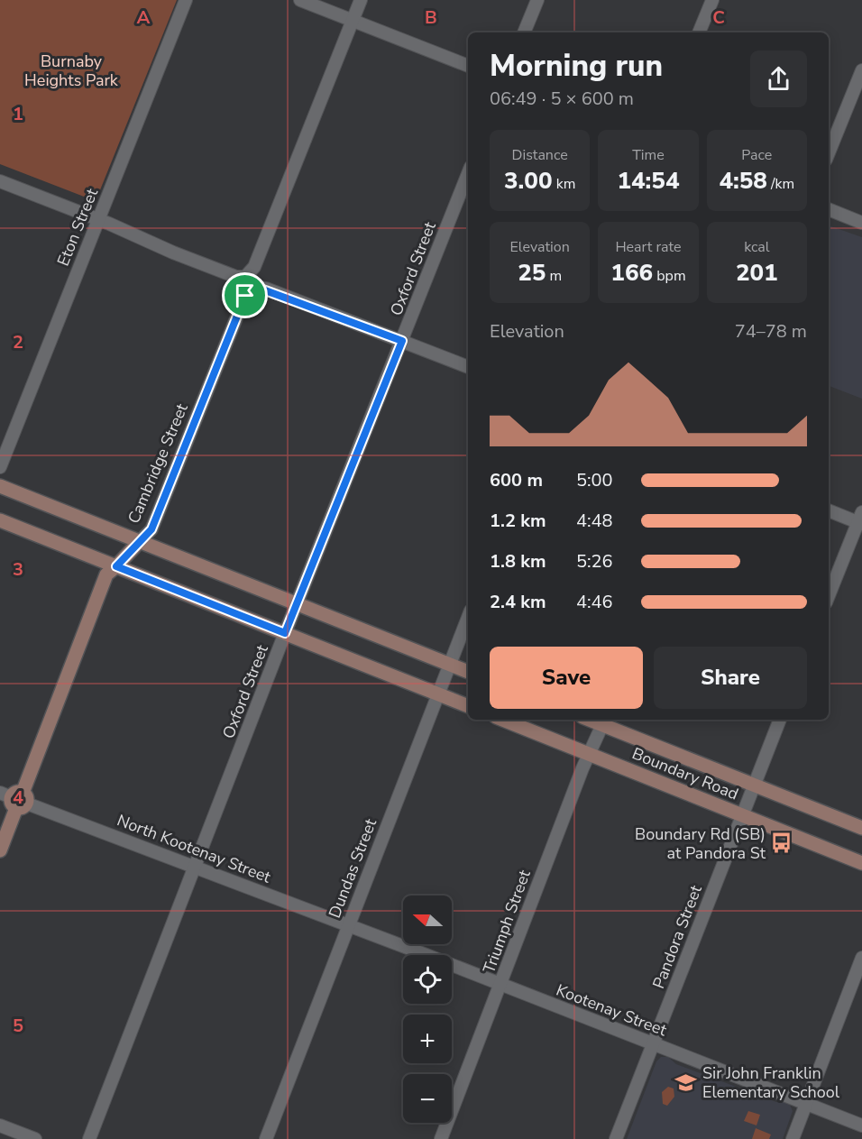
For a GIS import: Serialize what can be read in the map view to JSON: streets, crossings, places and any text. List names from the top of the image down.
{
  "streets": {
    "street": [
      "Eton Street",
      "Oxford Street",
      "Cambridge Street",
      "Boundary Road",
      "North Kootenay Street",
      "Dundas Street",
      "Triumph Street",
      "Pandora Street",
      "Kootenay Street"
    ]
  },
  "crossings": [
    ["Oxford Street", "Cambridge Street"],
    ["Oxford Street", "North Kootenay Street"],
    ["Cambridge Street", "North Kootenay Street"],
    ["Boundary Road", "Triumph Street"],
    ["Boundary Road", "Pandora Street"],
    ["North Kootenay Street", "Dundas Street"],
    ["North Kootenay Street", "Kootenay Street"],
    ["Dundas Street", "Kootenay Street"],
    ["Triumph Street", "Kootenay Street"],
    ["Pandora Street", "Kootenay Street"]
  ],
  "parks": ["Burnaby Heights Park"],
  "places": {
    "bus stop": ["Boundary Rd (SB) at Pandora St"],
    "school or university": ["Sir John Franklin Elementary School"]
  },
  "north": "left",
  "page": {
    "heading": ["Morning run", "06:49 · 5 × 600 m"],
    "stats": [
      ["Distance", "3.00 km"],
      ["Time", "14:54"],
      ["Pace", "4:58 /km"],
      ["Elevation", "25 m"],
      ["Heart rate", "166 bpm"],
      ["kcal", "201"]
    ],
    "chart": ["Elevation", "74–78 m"],
    "list": [
      {
        "name": "600 m",
        "note": "5:00"
      },
      {
        "name": "1.2 km",
        "note": "4:48"
      },
      {
        "name": "1.8 km",
        "note": "5:26"
      },
      {
        "name": "2.4 km",
        "note": "4:46"
      }
    ],
    "buttons": ["Save", "Share"],
    "map_buttons": ["+", "−"]
  },
  "grid": {
    "columns": ["A", "B", "C"],
    "rows": [
      "1",
      "2",
      "3",
      "4",
      "5"
    ]
  }
}
